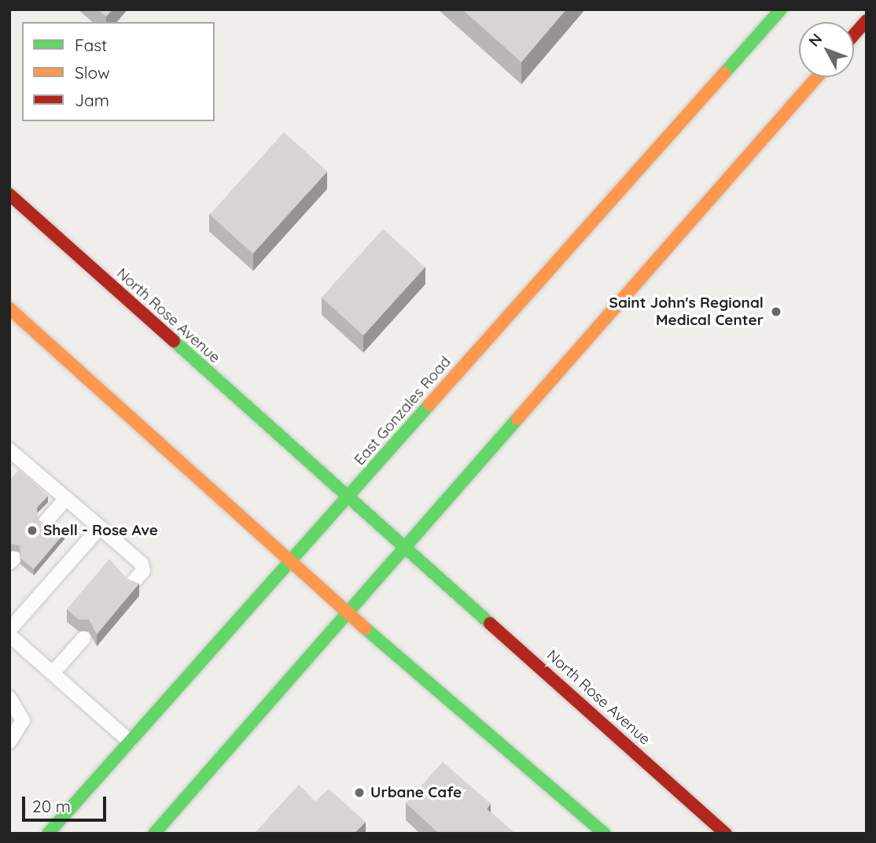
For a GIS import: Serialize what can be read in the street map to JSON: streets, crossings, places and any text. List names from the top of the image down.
{
  "streets": {
    "main road": ["North Rose Avenue", "East Gonzales Road"]
  },
  "crossings": [
    ["North Rose Avenue", "East Gonzales Road"]
  ],
  "places": ["Saint John's Regional Medical Center", "Shell - Rose Ave", "Urbane Cafe"],
  "legend": ["Fast", "Slow", "Jam"],
  "scale_bar": "20 m",
  "north": "top left"
}
